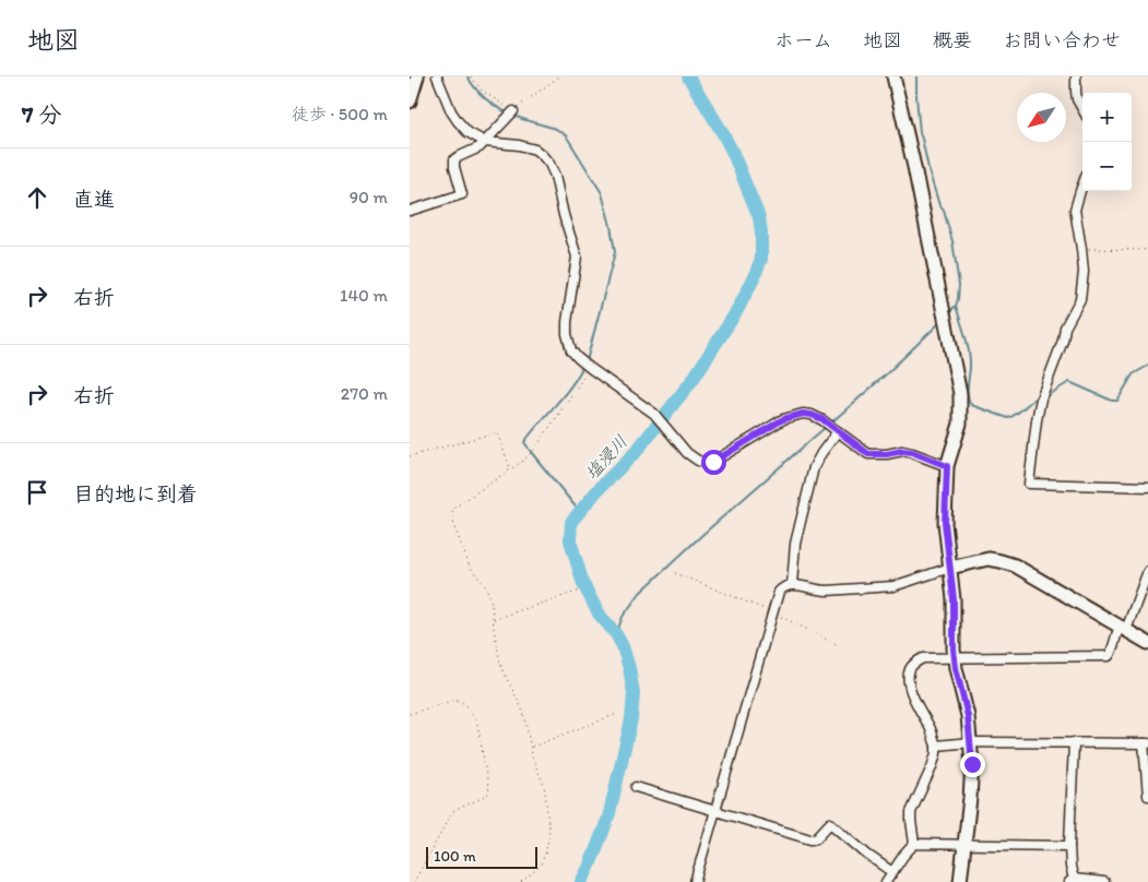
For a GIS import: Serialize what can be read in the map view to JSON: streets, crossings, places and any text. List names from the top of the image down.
{
  "water": ["塩浸川"],
  "scale_bar": "100 m",
  "north": "bottom left",
  "page": {
    "header": "地図",
    "nav": [
      "ホーム",
      "地図",
      "概要",
      "お問い合わせ"
    ],
    "heading": ["7 分", "徒歩 · 500 m"],
    "map_buttons": ["+", "−"],
    "list": [
      ["直進", "90 m"],
      ["右折", "140 m"],
      ["右折", "270 m"],
      "目的地に到着"
    ],
    "scale": "100 m"
  }
}
